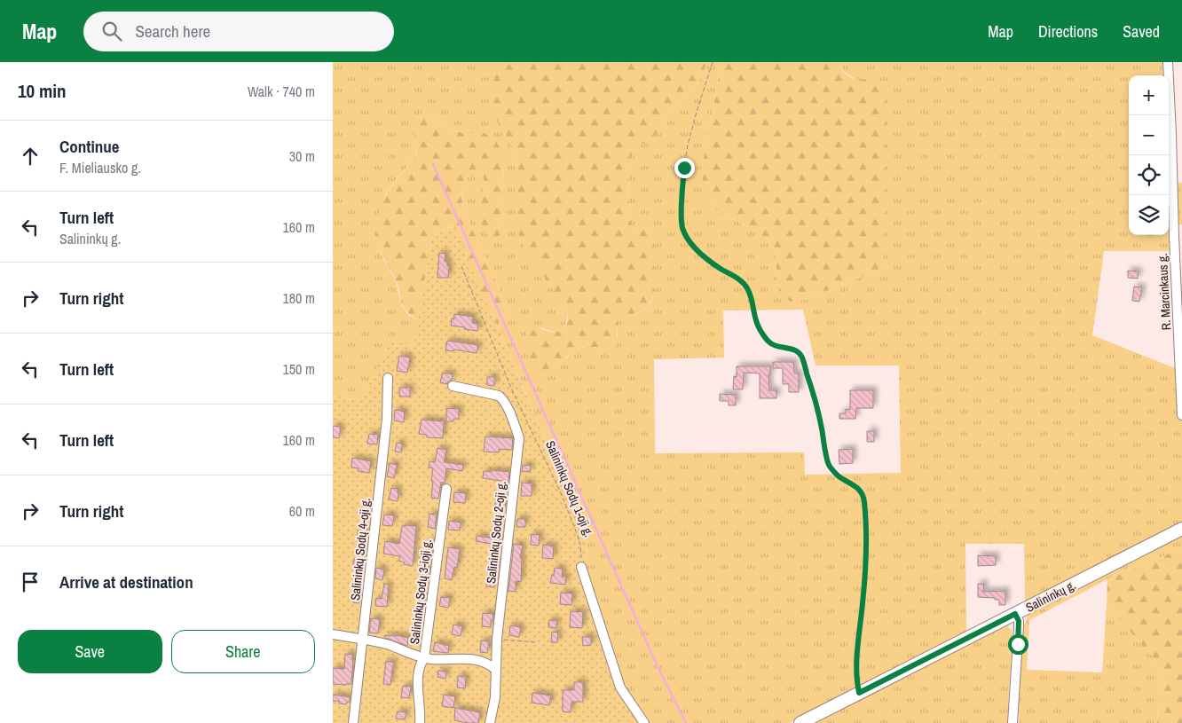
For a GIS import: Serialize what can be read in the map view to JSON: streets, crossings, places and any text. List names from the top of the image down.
{
  "streets": {
    "main road": ["Salininkų g."],
    "street": [
      "R. Marcinkaus g.",
      "Salininkų Sodų 2-oji g.",
      "Salininkų Sodų 4-oji g.",
      "Salininkų Sodų 3-ioji g."
    ],
    "path": ["Salininkų Sodų 1-oji g."]
  },
  "page": {
    "header": "Map",
    "search": "Search here",
    "nav": ["Map", "Directions", "Saved"],
    "heading": ["10 min", "Walk · 740 m"],
    "map_buttons": ["+", "−"],
    "list": [
      ["Continue", "F. Mieliausko g.", "30 m"],
      ["Turn left", "Salininkų g.", "160 m"],
      ["Turn right", "180 m"],
      ["Turn left", "150 m"],
      ["Turn left", "160 m"],
      ["Turn right", "60 m"],
      "Arrive at destination"
    ],
    "buttons": ["Save", "Share"]
  }
}
